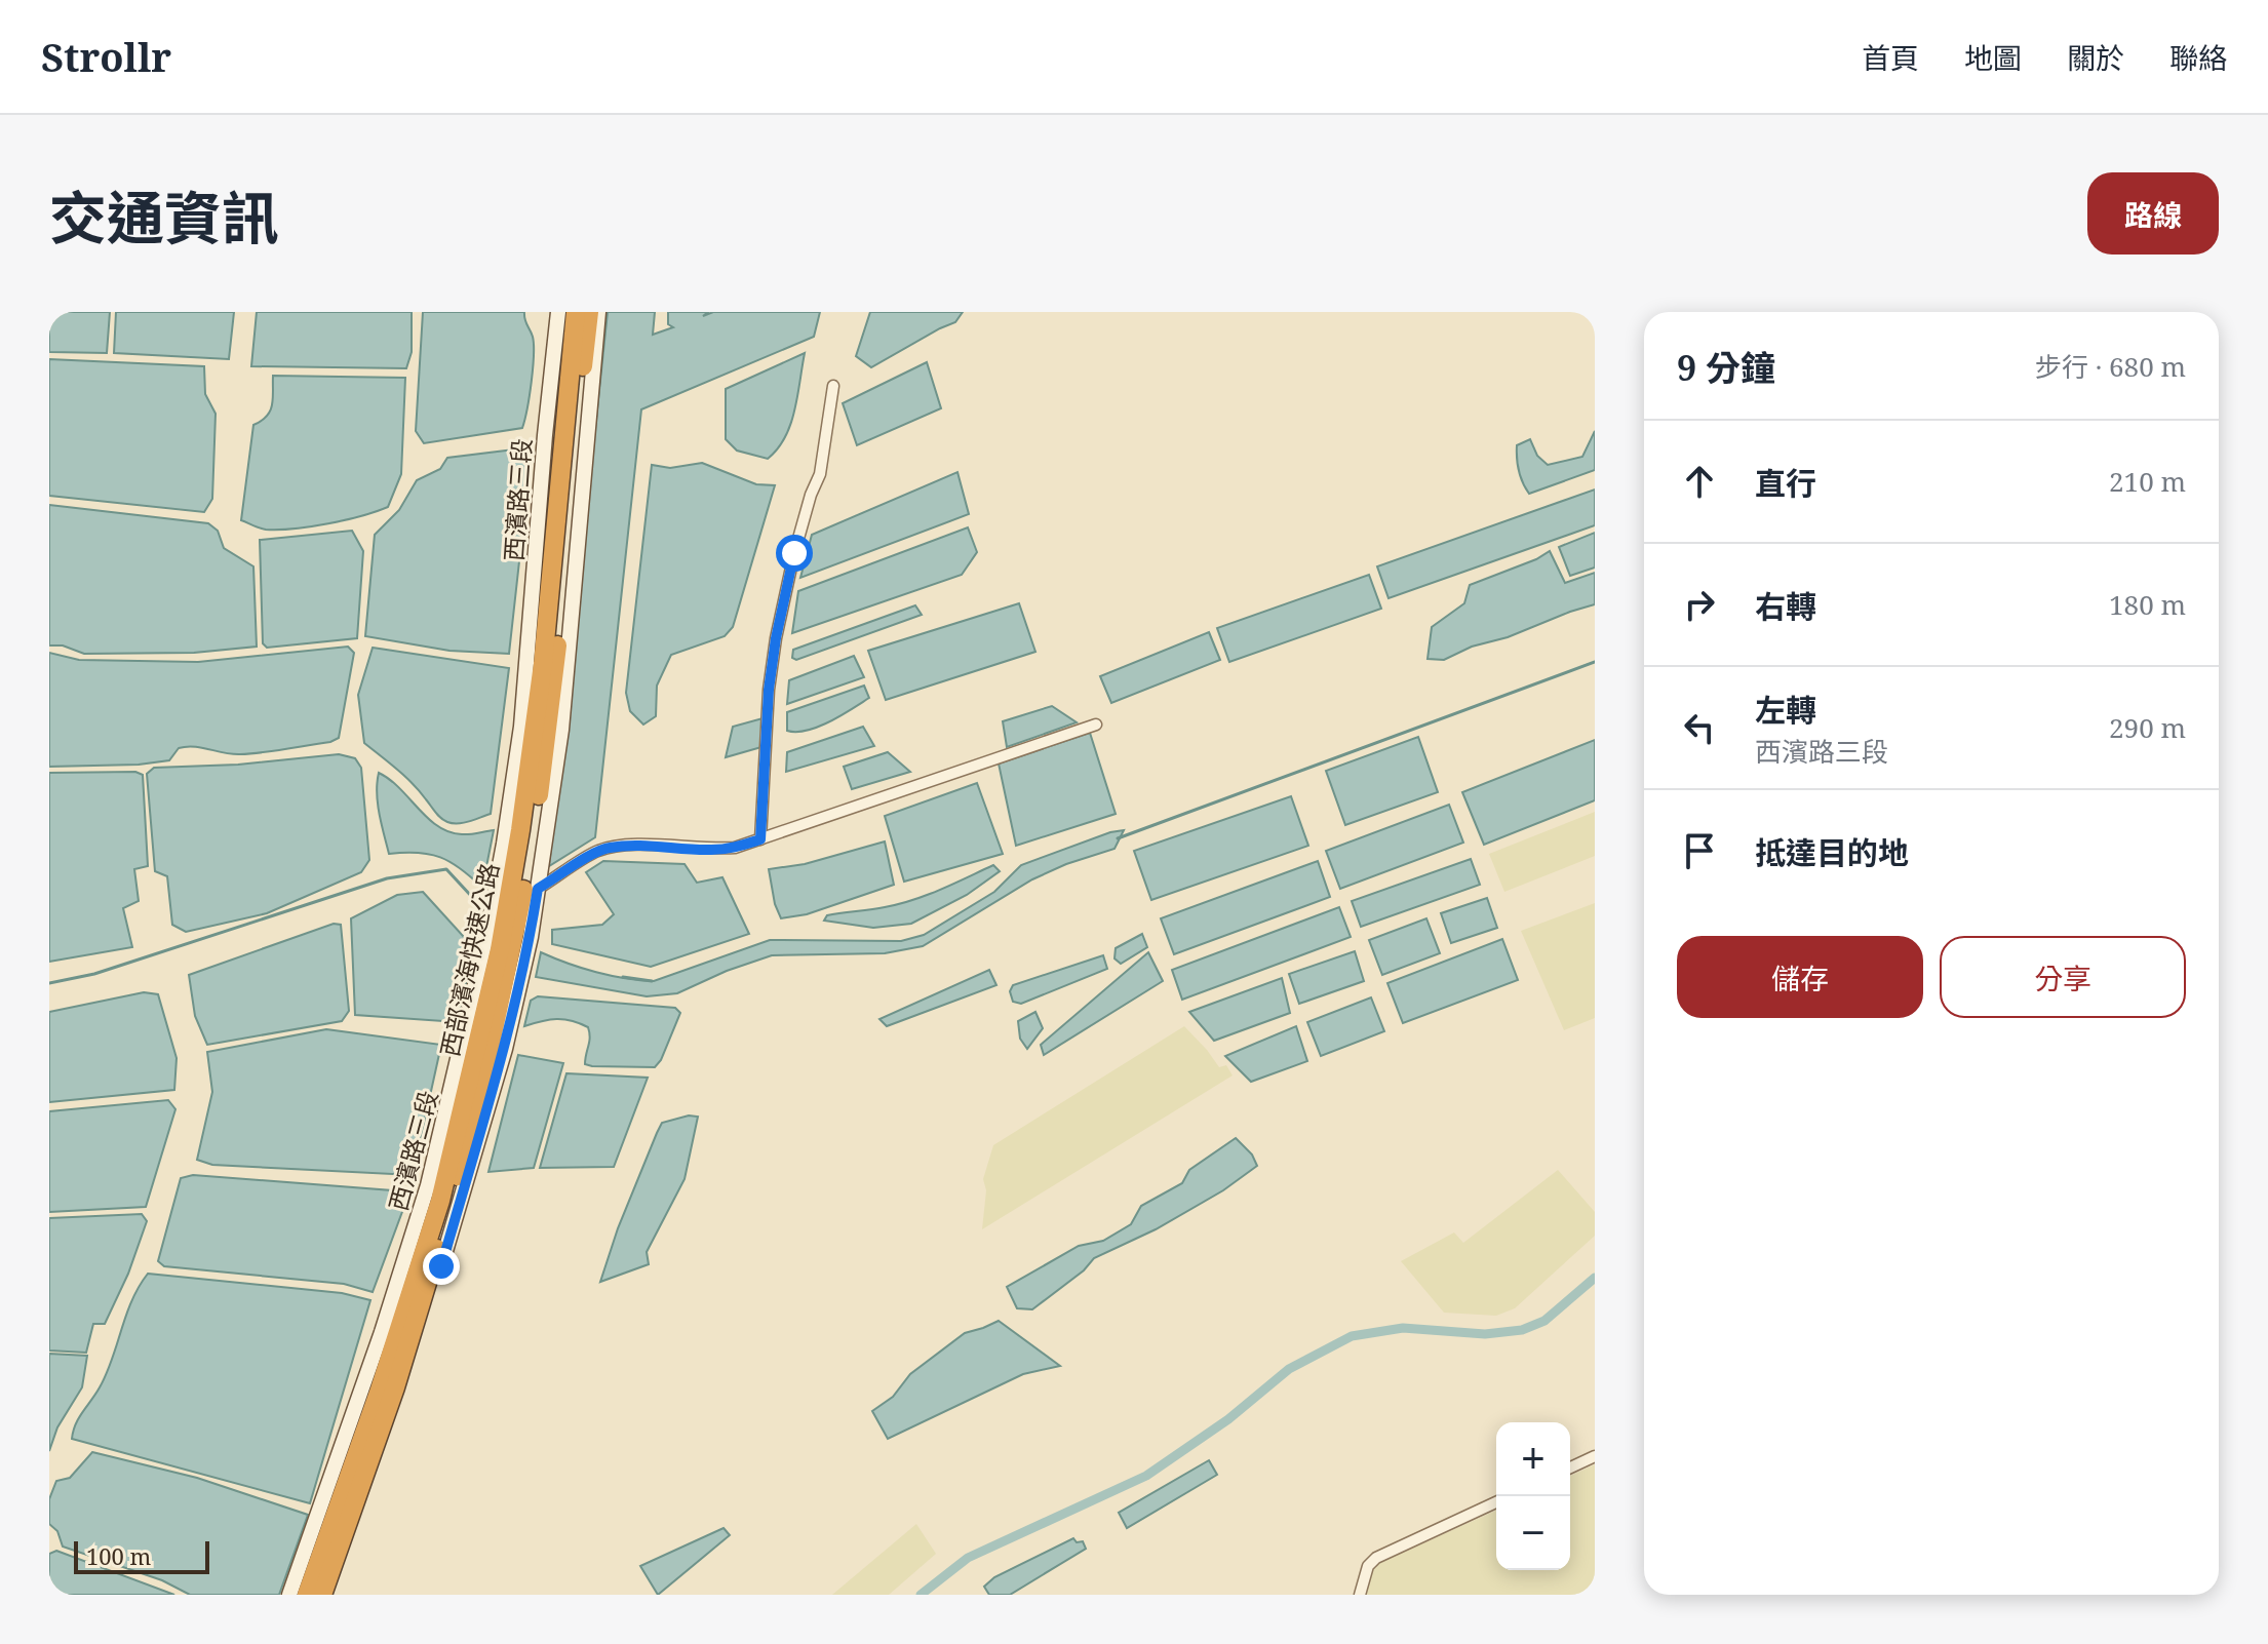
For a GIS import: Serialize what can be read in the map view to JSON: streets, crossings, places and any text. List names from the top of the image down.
{
  "streets": {
    "highway": ["西部濱海快速公路"],
    "street": ["西濱路三段"]
  },
  "crossings": [
    ["西濱路三段", "西部濱海快速公路"]
  ],
  "scale_bar": "100 m",
  "page": {
    "header": "Strollr",
    "nav": [
      "首頁",
      "地圖",
      "關於",
      "聯絡"
    ],
    "title": "交通資訊",
    "buttons": [
      "路線",
      ["儲存", "分享"]
    ],
    "heading": ["9 分鐘", "步行 · 680 m"],
    "list": [
      ["直行", "210 m"],
      ["右轉", "180 m"],
      ["左轉", "西濱路三段", "290 m"],
      "抵達目的地"
    ],
    "map_buttons": ["+", "−"],
    "scale": "100 m"
  }
}
